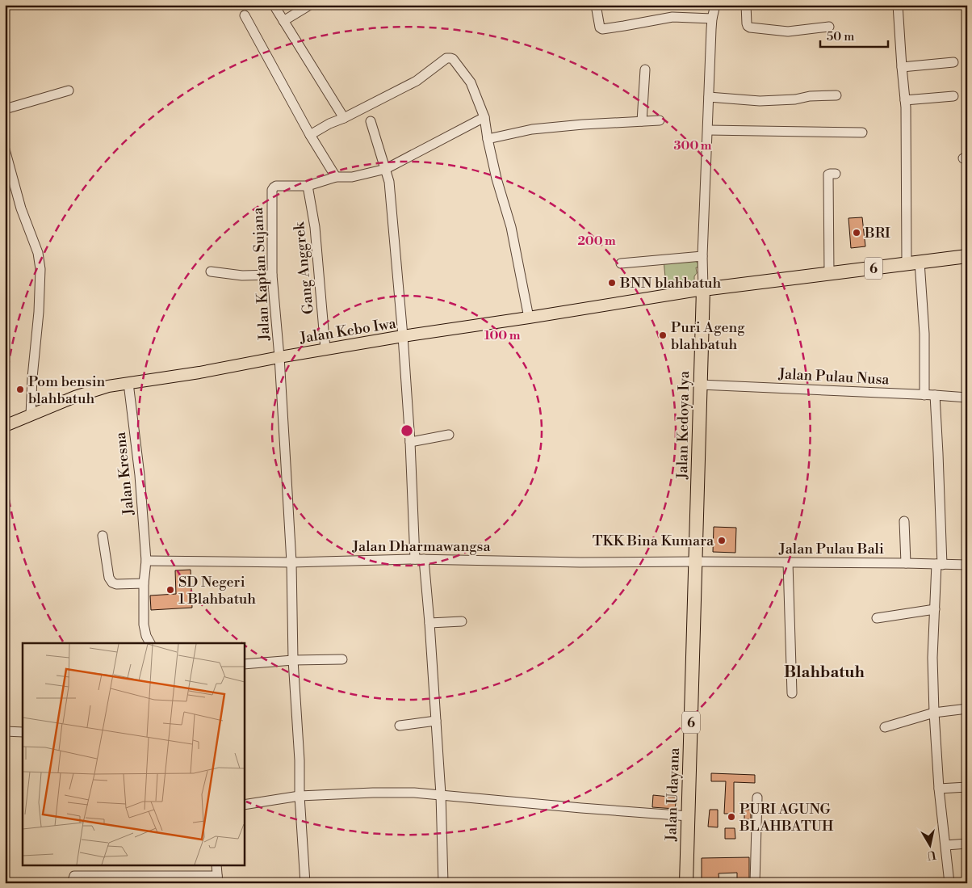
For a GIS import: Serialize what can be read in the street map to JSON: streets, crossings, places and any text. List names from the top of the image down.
{
  "streets": {
    "highway": ["6", "Jalan Kedoya Iya", "Jalan Udayana"],
    "main road": ["Jalan Kebo Iwa"],
    "street": [
      "Gang Anggrek",
      "Jalan Kaptan Sujana",
      "Jalan Pulau Nusa",
      "Jalan Kresna",
      "Jalan Dharmawangsa",
      "Jalan Pulau Bali"
    ]
  },
  "crossings": [
    ["Gang Anggrek", "Jalan Kaptan Sujana"],
    ["Gang Anggrek", "Jalan Kebo Iwa"],
    ["6", "Jalan Kebo Iwa"],
    ["6", "Jalan Kedoya Iya"],
    ["Jalan Kaptan Sujana", "Jalan Kebo Iwa"],
    ["Jalan Kaptan Sujana", "Jalan Dharmawangsa"],
    ["Jalan Kebo Iwa", "Jalan Kedoya Iya"],
    ["Jalan Kebo Iwa", "Jalan Kresna"],
    ["Jalan Pulau Nusa", "Jalan Kedoya Iya"],
    ["Jalan Kedoya Iya", "Jalan Dharmawangsa"],
    ["Jalan Kedoya Iya", "Jalan Pulau Bali"],
    ["Jalan Kedoya Iya", "Jalan Udayana"],
    ["Jalan Kresna", "Jalan Dharmawangsa"],
    ["Jalan Dharmawangsa", "Jalan Pulau Bali"],
    ["Jalan Dharmawangsa", "Jalan Udayana"],
    ["Jalan Pulau Bali", "Jalan Udayana"]
  ],
  "districts": ["Blahbatuh"],
  "places": [
    "BRI",
    "BNN blahbatuh",
    "Puri Ageng blahbatuh",
    "Pom bensin blahbatuh",
    "TKK Bina Kumara",
    "SD Negeri 1 Blahbatuh",
    "PURI AGUNG BLAHBATUH"
  ],
  "scale_bar": "50 m",
  "north": "bottom",
  "rings": ["300 m", "200 m", "100 m"]
}
